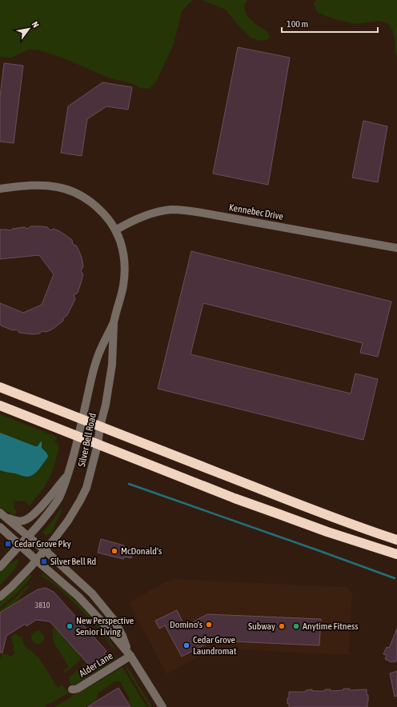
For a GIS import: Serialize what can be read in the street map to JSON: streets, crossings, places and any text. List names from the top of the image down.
{
  "streets": {
    "street": ["Kennebec Drive", "Silver Bell Road", "Alder Lane"]
  },
  "crossings": [
    ["Kennebec Drive", "Silver Bell Road"]
  ],
  "places": {
    "transit": ["Cedar Grove Pky", "Silver Bell Rd"],
    "other": [
      "McDonald's",
      "Domino's",
      "New Perspective Senior Living",
      "Subway",
      "Anytime Fitness",
      "Cedar Grove Laundromat"
    ]
  },
  "house_numbers": ["3810"],
  "scale_bar": "100 m",
  "north": "top right"
}
